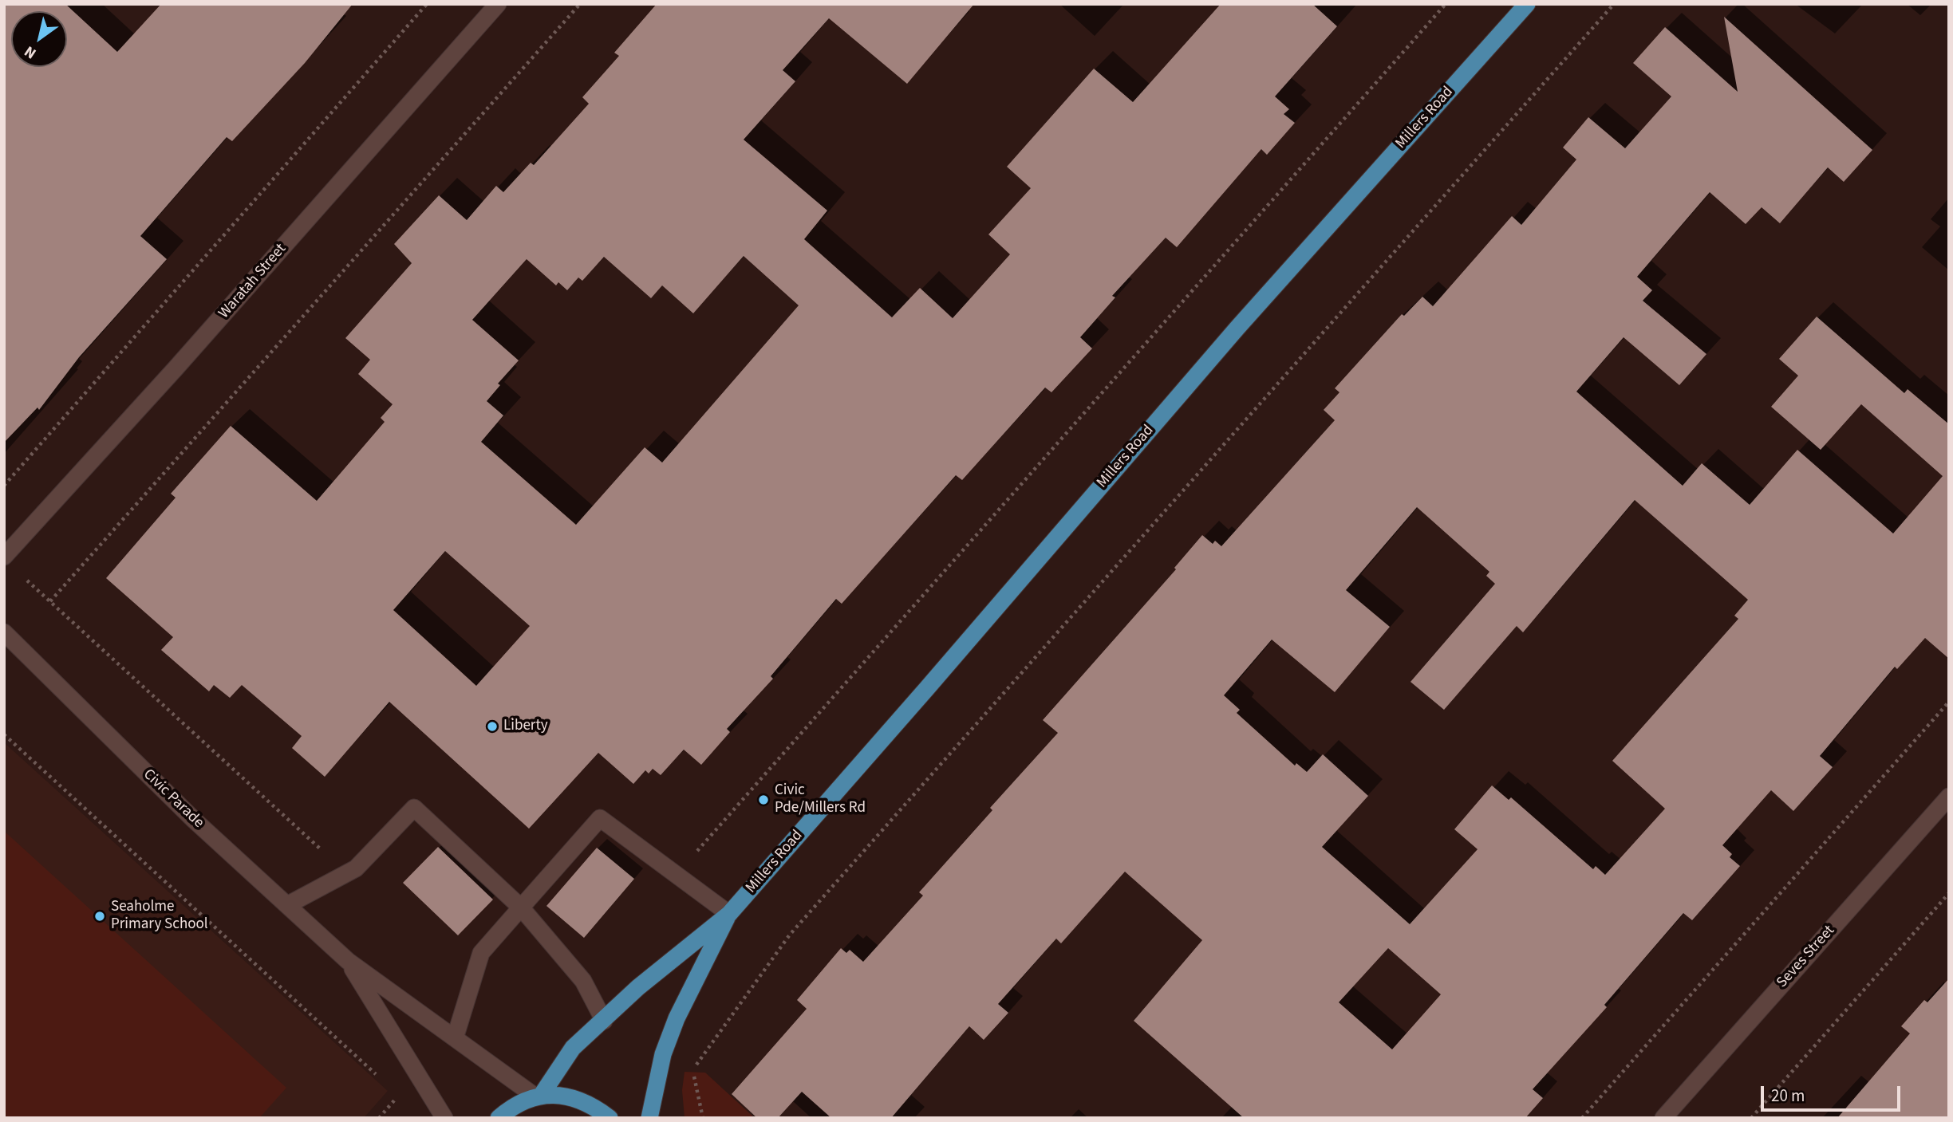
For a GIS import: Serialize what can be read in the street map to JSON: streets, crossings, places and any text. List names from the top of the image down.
{
  "streets": {
    "main road": ["Millers Road"],
    "street": ["Waratah Street", "Civic Parade", "Seves Street"]
  },
  "crossings": [
    ["Millers Road", "Civic Parade"]
  ],
  "places": ["Liberty", "Civic Pde/Millers Rd", "Seaholme Primary School"],
  "scale_bar": "20 m",
  "north": "bottom left"
}
